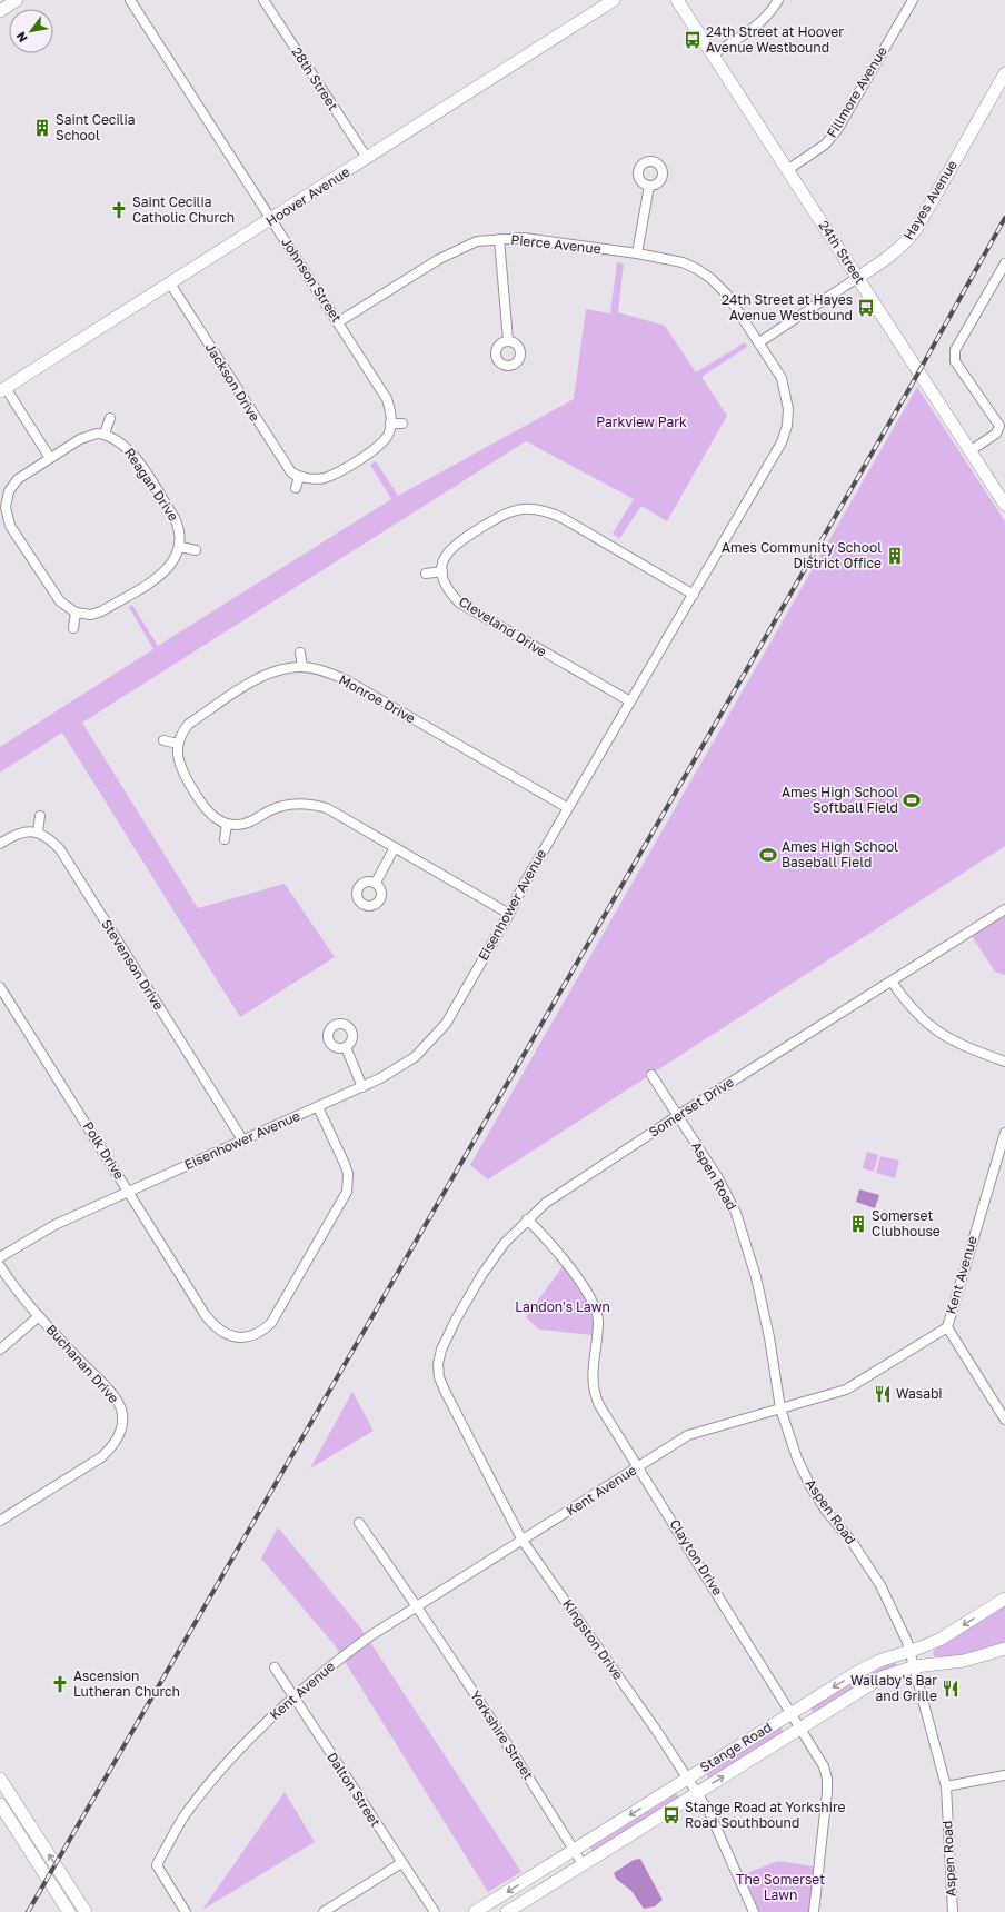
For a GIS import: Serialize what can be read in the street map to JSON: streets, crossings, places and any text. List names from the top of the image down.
{
  "streets": {
    "main road": [
      "Hoover Avenue",
      "Hayes Avenue",
      "24th Street",
      "Stange Road"
    ],
    "street": [
      "28th Street",
      "Fillmore Avenue",
      "Pierce Avenue",
      "Johnson Street",
      "Jackson Drive",
      "Reagan Drive",
      "Cleveland Drive",
      "Monroe Drive",
      "Eisenhower Avenue",
      "Stevenson Drive",
      "Somerset Drive",
      "Polk Drive",
      "Aspen Road",
      "Kent Avenue",
      "Buchanan Drive",
      "Clayton Drive",
      "Kingston Drive",
      "Yorkshire Street",
      "Dalton Street"
    ]
  },
  "crossings": [
    ["28th Street", "Hoover Avenue"],
    ["Fillmore Avenue", "24th Street"],
    ["Hoover Avenue", "Johnson Street"],
    ["Hoover Avenue", "Jackson Drive"],
    ["Hayes Avenue", "Pierce Avenue"],
    ["Hayes Avenue", "24th Street"],
    ["Hayes Avenue", "Eisenhower Avenue"],
    ["Pierce Avenue", "Johnson Street"],
    ["Pierce Avenue", "Eisenhower Avenue"],
    ["Johnson Street", "Jackson Drive"],
    ["Cleveland Drive", "Eisenhower Avenue"],
    ["Monroe Drive", "Eisenhower Avenue"],
    ["Eisenhower Avenue", "Stevenson Drive"],
    ["Eisenhower Avenue", "Polk Drive"],
    ["Somerset Drive", "Aspen Road"],
    ["Somerset Drive", "Clayton Drive"],
    ["Somerset Drive", "Kingston Drive"],
    ["Aspen Road", "Kent Avenue"],
    ["Aspen Road", "Stange Road"],
    ["Kent Avenue", "Clayton Drive"],
    ["Kent Avenue", "Kingston Drive"],
    ["Kent Avenue", "Yorkshire Street"],
    ["Kent Avenue", "Dalton Street"],
    ["Clayton Drive", "Stange Road"],
    ["Kingston Drive", "Stange Road"],
    ["Yorkshire Street", "Stange Road"]
  ],
  "parks": ["Parkview Park", "Landon's Lawn", "The Somerset Lawn"],
  "places": {
    "bus stop": ["24th Street at Hoover Avenue Westbound", "24th Street at Hayes Avenue Westbound", "Stange Road at Yorkshire Road Southbound"],
    "building": ["Saint Cecilia School", "Ames Community School District Office", "Somerset Clubhouse"],
    "church": ["Saint Cecilia Catholic Church", "Ascension Lutheran Church"],
    "sports": ["Ames High School Softball Field", "Ames High School Baseball Field"],
    "restaurant": ["Wasabi", "Wallaby's Bar and Grille"]
  },
  "north": "bottom left"
}
